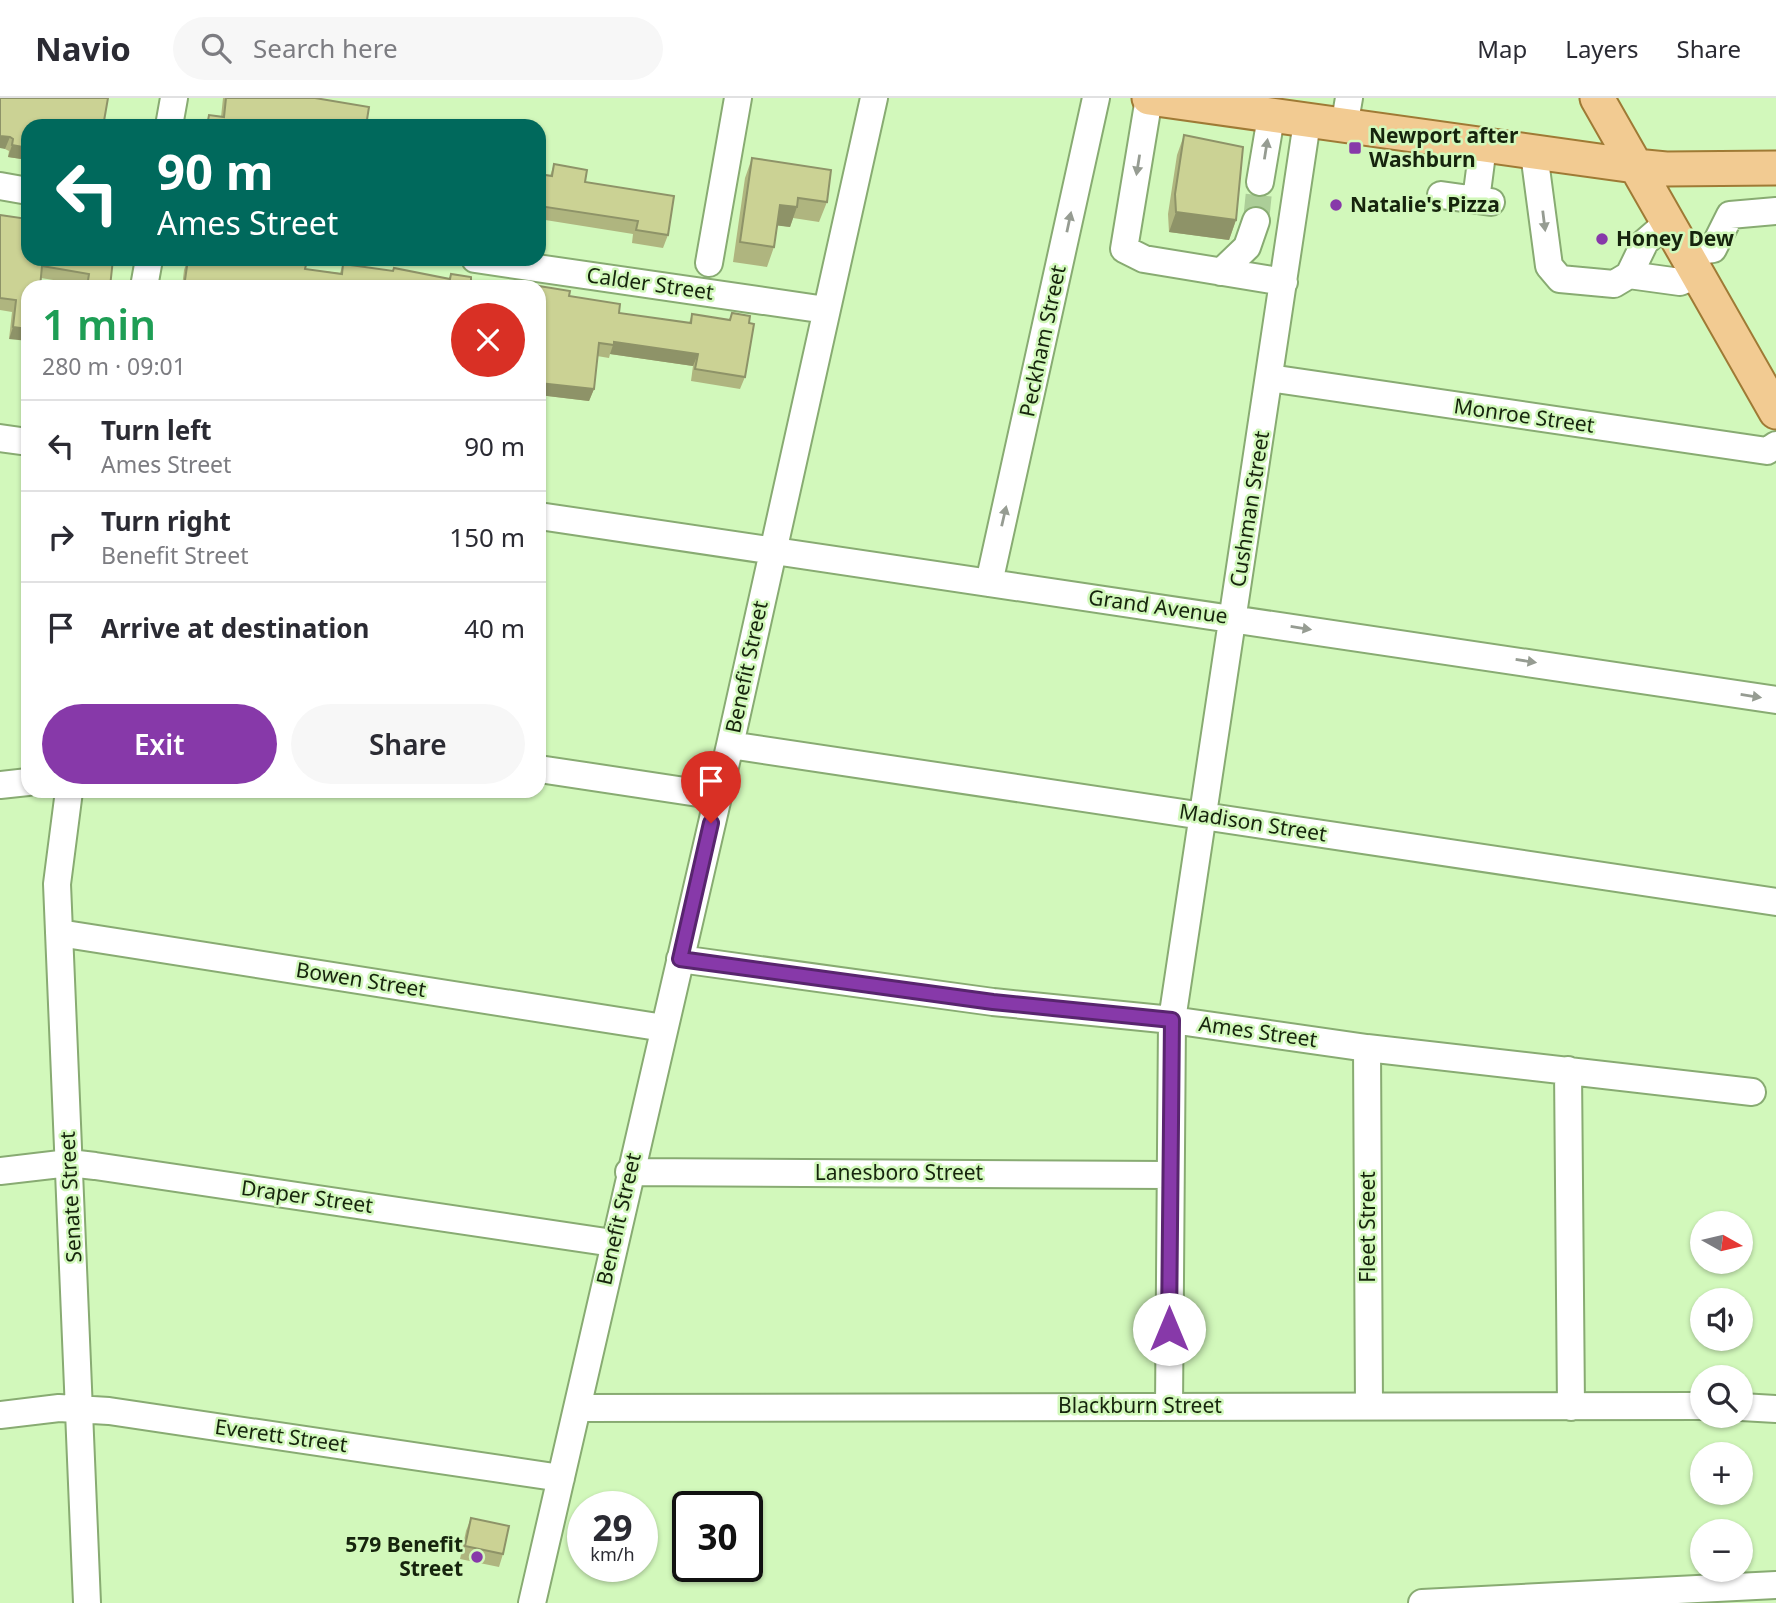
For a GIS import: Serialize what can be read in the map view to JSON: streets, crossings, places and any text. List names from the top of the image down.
{
  "streets": {
    "street": [
      "Calder Street",
      "Peckham Street",
      "Monroe Street",
      "Cushman Street",
      "Grand Avenue",
      "Benefit Street",
      "Madison Street",
      "Bowen Street",
      "Ames Street",
      "Lanesboro Street",
      "Senate Street",
      "Draper Street",
      "Fleet Street",
      "Blackburn Street",
      "Everett Street"
    ]
  },
  "crossings": [
    ["Calder Street", "Benefit Street"],
    ["Peckham Street", "Grand Avenue"],
    ["Monroe Street", "Cushman Street"],
    ["Cushman Street", "Grand Avenue"],
    ["Cushman Street", "Madison Street"],
    ["Cushman Street", "Ames Street"],
    ["Cushman Street", "Lanesboro Street"],
    ["Cushman Street", "Blackburn Street"],
    ["Grand Avenue", "Benefit Street"],
    ["Benefit Street", "Madison Street"],
    ["Benefit Street", "Bowen Street"],
    ["Benefit Street", "Ames Street"],
    ["Benefit Street", "Lanesboro Street"],
    ["Benefit Street", "Draper Street"],
    ["Benefit Street", "Blackburn Street"],
    ["Benefit Street", "Everett Street"],
    ["Bowen Street", "Senate Street"],
    ["Ames Street", "Fleet Street"],
    ["Senate Street", "Draper Street"],
    ["Senate Street", "Everett Street"],
    ["Fleet Street", "Blackburn Street"]
  ],
  "one_way": ["Peckham Street", "Grand Avenue"],
  "places": {
    "transit": ["Newport after Washburn"],
    "other": ["Natalie's Pizza", "Honey Dew", "579 Benefit Street"]
  },
  "north": "right",
  "page": {
    "header": "Navio",
    "search": "Search here",
    "nav": ["Map", "Layers", "Share"],
    "turn": ["90 m", "Ames Street"],
    "heading": ["1 min", "280 m · 09:01"],
    "list": [
      {
        "name": "Turn left",
        "note": "Ames Street",
        "value": "90 m"
      },
      {
        "name": "Turn right",
        "note": "Benefit Street",
        "value": "150 m"
      },
      {
        "name": "Arrive at destination",
        "value": "40 m"
      }
    ],
    "buttons": ["Exit", "Share"],
    "map_buttons": ["+", "−"],
    "speed": "29 km/h",
    "limit": "30"
  }
}
